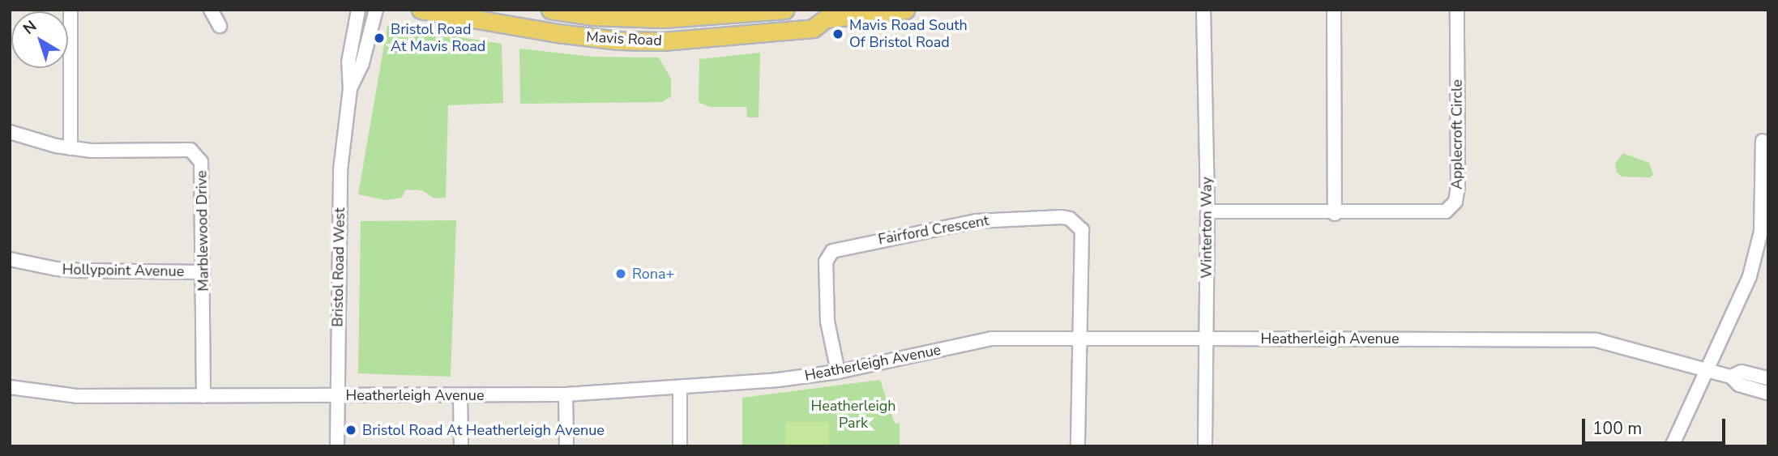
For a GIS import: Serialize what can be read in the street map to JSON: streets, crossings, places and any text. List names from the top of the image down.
{
  "streets": {
    "main road": ["Mavis Road"],
    "street": [
      "Applecroft Circle",
      "Winterton Way",
      "Fairford Crescent",
      "Marblewood Drive",
      "Bristol Road West",
      "Hollypoint Avenue",
      "Heatherleigh Avenue"
    ]
  },
  "crossings": [
    ["Applecroft Circle", "Winterton Way"],
    ["Winterton Way", "Heatherleigh Avenue"],
    ["Fairford Crescent", "Heatherleigh Avenue"],
    ["Marblewood Drive", "Hollypoint Avenue"],
    ["Marblewood Drive", "Heatherleigh Avenue"],
    ["Bristol Road West", "Heatherleigh Avenue"]
  ],
  "parks": ["Heatherleigh Park"],
  "places": [
    "Mavis Road South Of Bristol Road",
    "Bristol Road At Mavis Road",
    "Rona+",
    "Bristol Road At Heatherleigh Avenue"
  ],
  "scale_bar": "100 m",
  "north": "top left"
}
